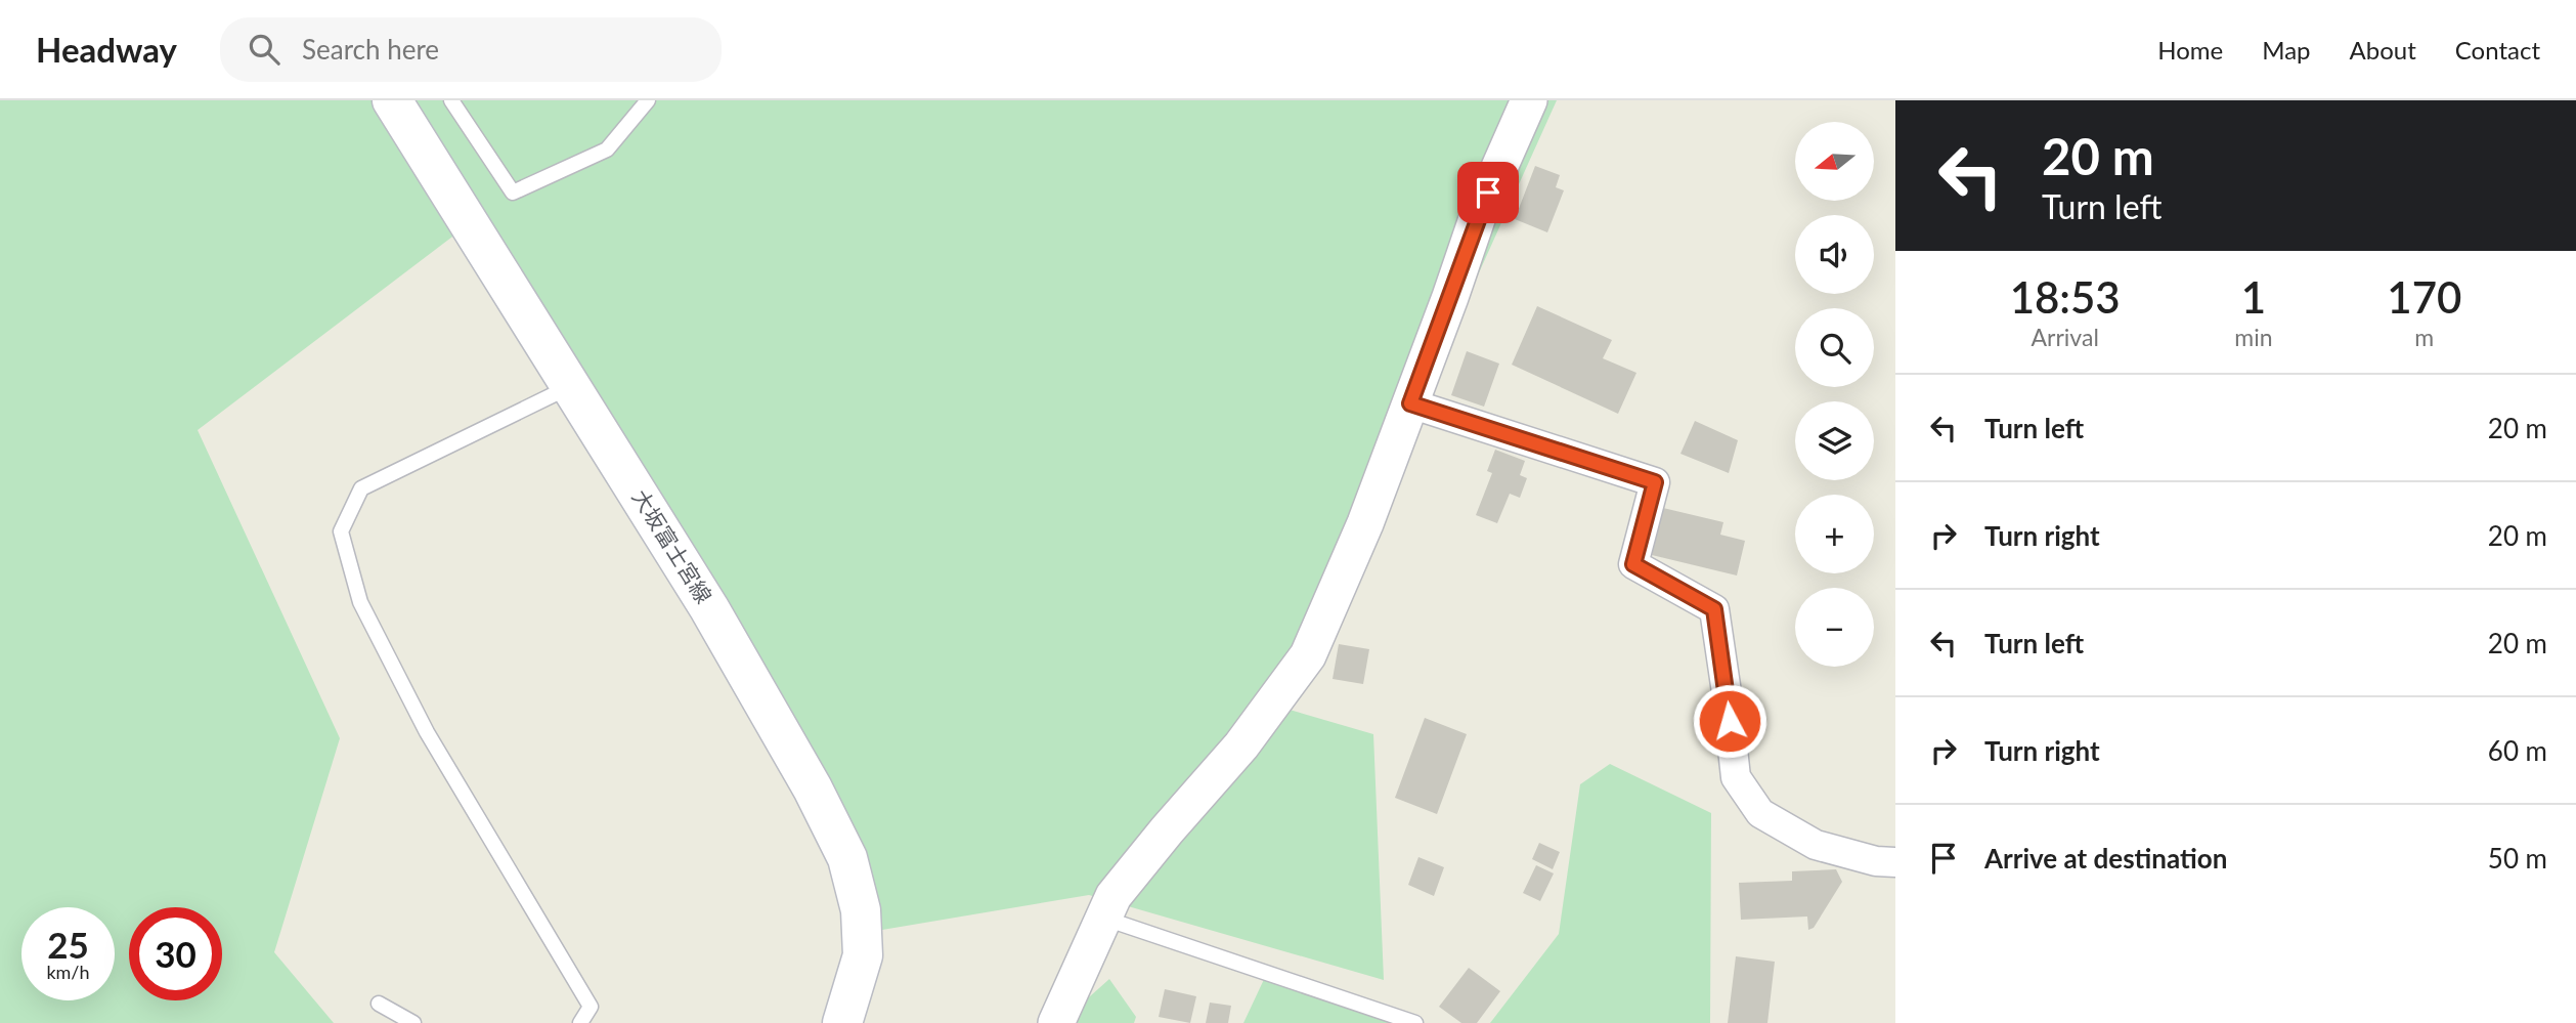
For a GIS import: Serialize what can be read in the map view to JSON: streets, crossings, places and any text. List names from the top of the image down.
{
  "streets": {
    "main road": ["大坂富士宮線"]
  },
  "north": "left",
  "page": {
    "header": "Headway",
    "search": "Search here",
    "nav": [
      "Home",
      "Map",
      "About",
      "Contact"
    ],
    "turn": ["20 m", "Turn left"],
    "map_buttons": ["+", "−"],
    "eta": [
      "18:53",
      "Arrival",
      "1",
      "min",
      "170",
      "m"
    ],
    "list": [
      {
        "name": "Turn left",
        "value": "20 m"
      },
      {
        "name": "Turn right",
        "value": "20 m"
      },
      {
        "name": "Turn left",
        "value": "20 m"
      },
      {
        "name": "Turn right",
        "value": "60 m"
      },
      {
        "name": "Arrive at destination",
        "value": "50 m"
      }
    ],
    "speed": "25 km/h",
    "limit": "30"
  }
}
